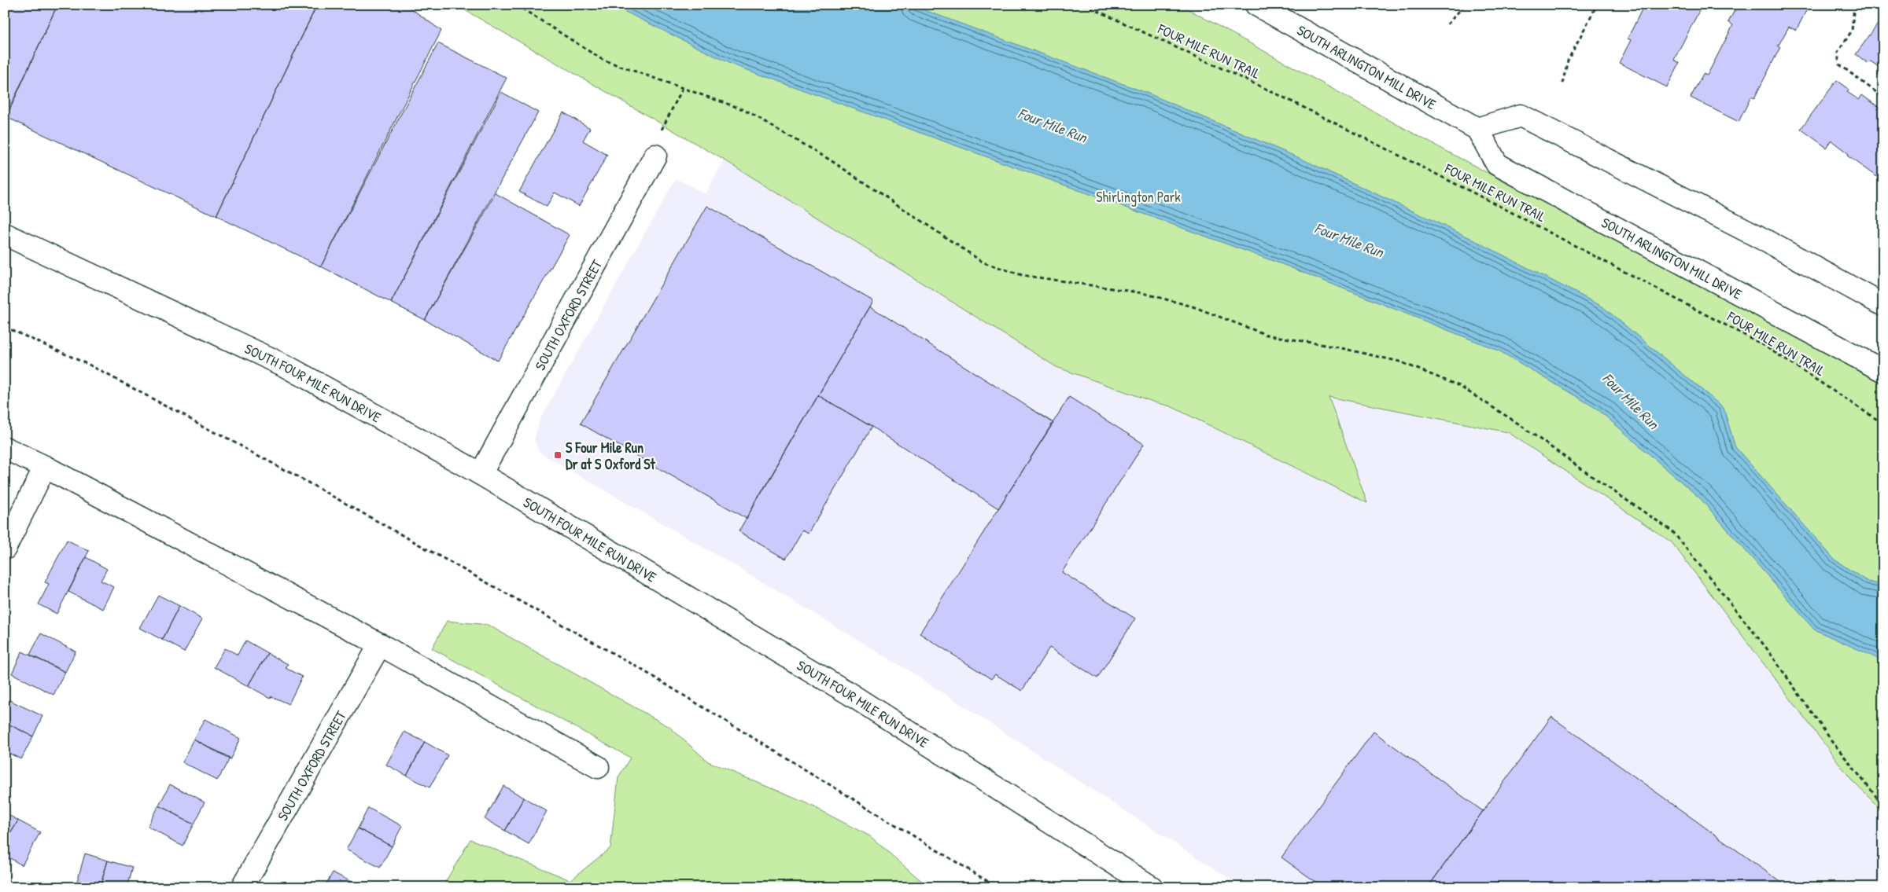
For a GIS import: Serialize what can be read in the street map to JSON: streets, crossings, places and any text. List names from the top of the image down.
{
  "streets": {
    "street": ["SOUTH ARLINGTON MILL DRIVE", "SOUTH OXFORD STREET", "SOUTH FOUR MILE RUN DRIVE"],
    "path": ["FOUR MILE RUN TRAIL"]
  },
  "crossings": [
    ["SOUTH OXFORD STREET", "SOUTH FOUR MILE RUN DRIVE"]
  ],
  "water": ["Four Mile Run"],
  "parks": ["Shirlington Park"],
  "places": {
    "transit": ["S Four Mile Run Dr at S Oxford St"]
  }
}
